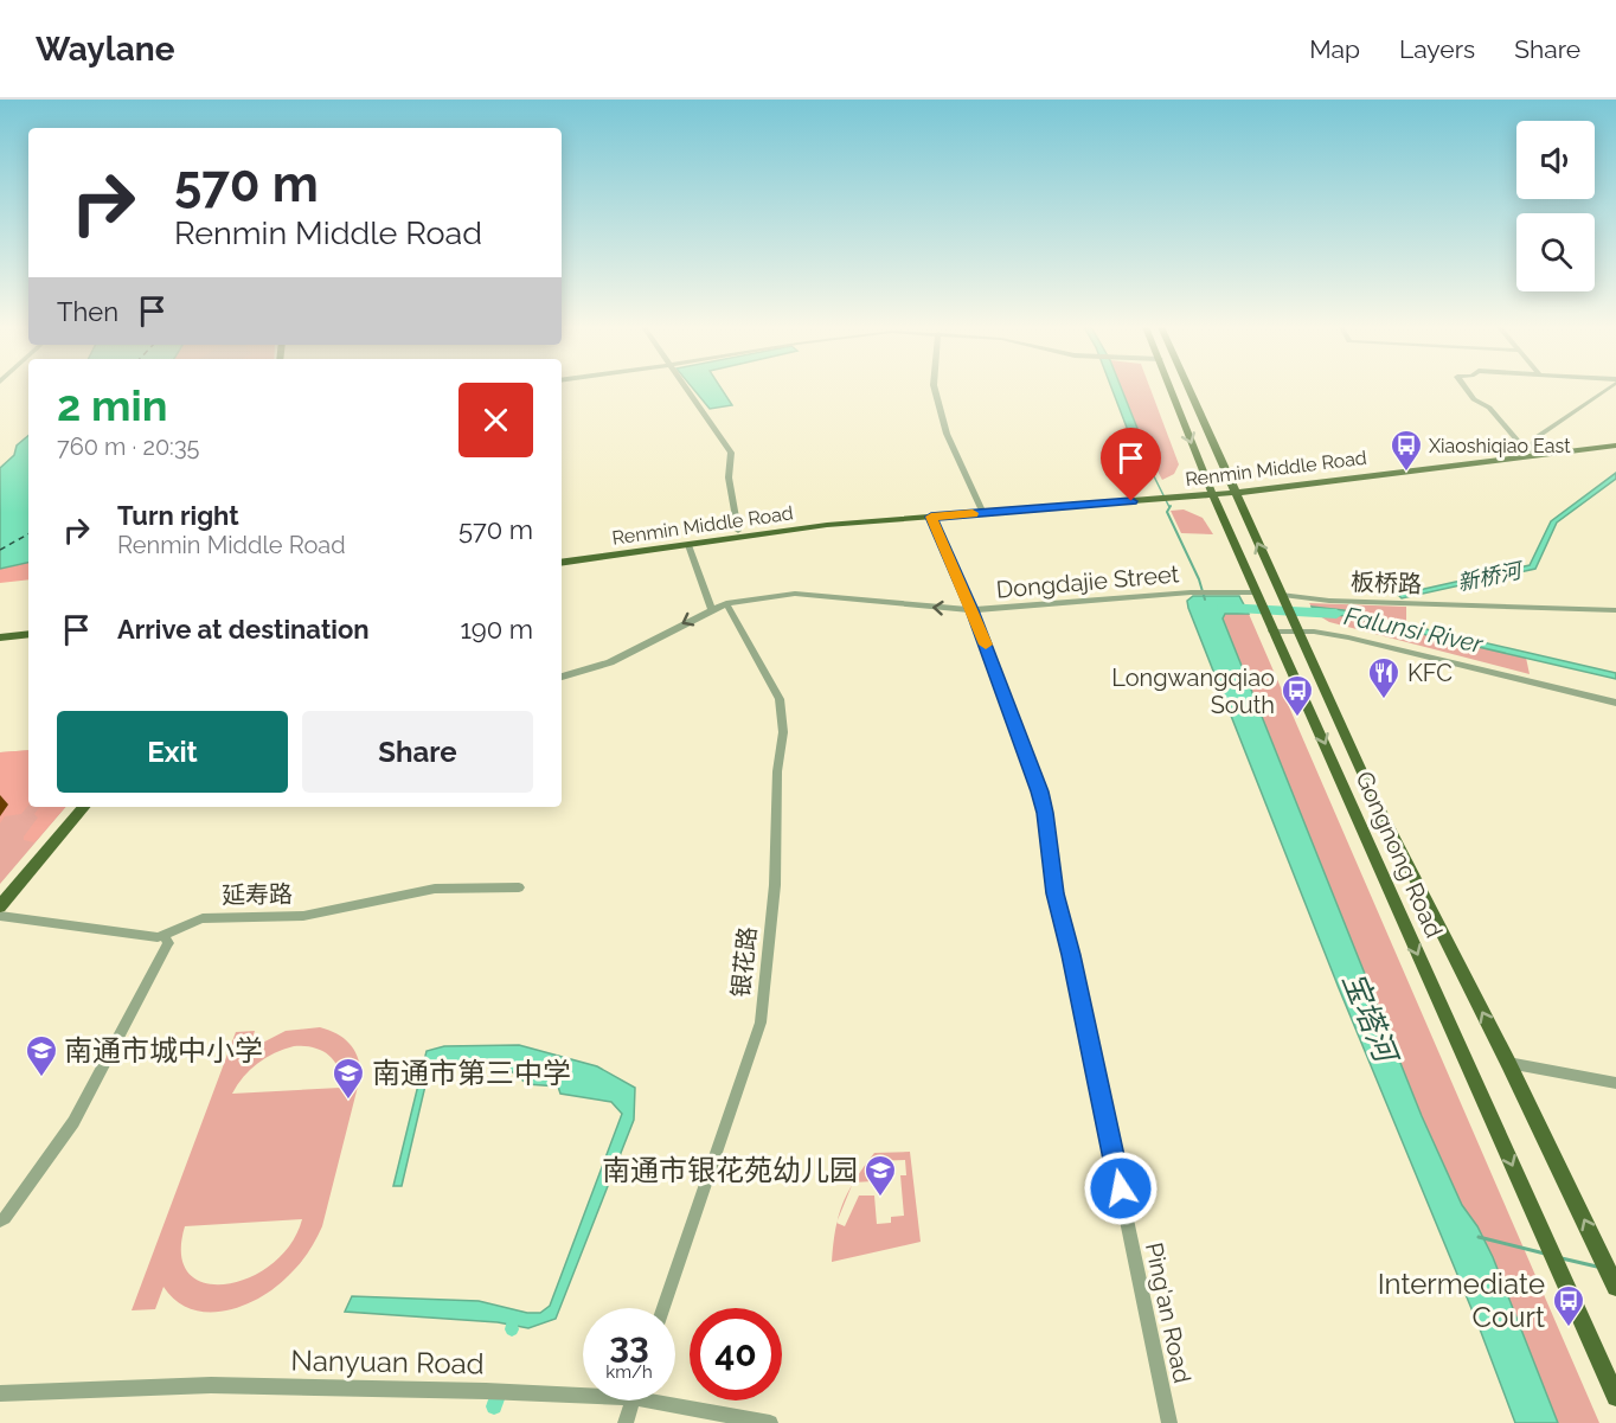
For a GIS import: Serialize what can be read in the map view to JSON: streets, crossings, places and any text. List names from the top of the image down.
{
  "streets": {
    "main road": ["Renmin Middle Road", "Gongnong Road"],
    "street": [
      "Dongdajie Street",
      "板桥路",
      "延寿路",
      "银花路",
      "Ping'an Road",
      "Nanyuan Road"
    ]
  },
  "crossings": [
    ["Renmin Middle Road", "Gongnong Road"],
    ["Renmin Middle Road", "Ping'an Road"],
    ["Dongdajie Street", "Gongnong Road"],
    ["Dongdajie Street", "银花路"],
    ["Dongdajie Street", "Ping'an Road"],
    ["板桥路", "Gongnong Road"]
  ],
  "one_way": ["Dongdajie Street"],
  "water": ["新桥河", "Falunsi River", "宝塔河"],
  "places": {
    "bus stop": ["Xiaoshiqiao East", "Longwangqiao South", "Intermediate Court"],
    "restaurant": ["KFC"],
    "school or university": ["南通市城中小学", "南通市第三中学", "南通市银花苑幼儿园"]
  },
  "page": {
    "header": "Waylane",
    "nav": ["Map", "Layers", "Share"],
    "turn": ["570 m", "Renmin Middle Road"],
    "then": "Then",
    "heading": ["2 min", "760 m · 20:35"],
    "list": [
      {
        "name": "Turn right",
        "note": "Renmin Middle Road",
        "value": "570 m"
      },
      {
        "name": "Arrive at destination",
        "value": "190 m"
      }
    ],
    "buttons": ["Exit", "Share"],
    "speed": "33 km/h",
    "limit": "40"
  }
}
